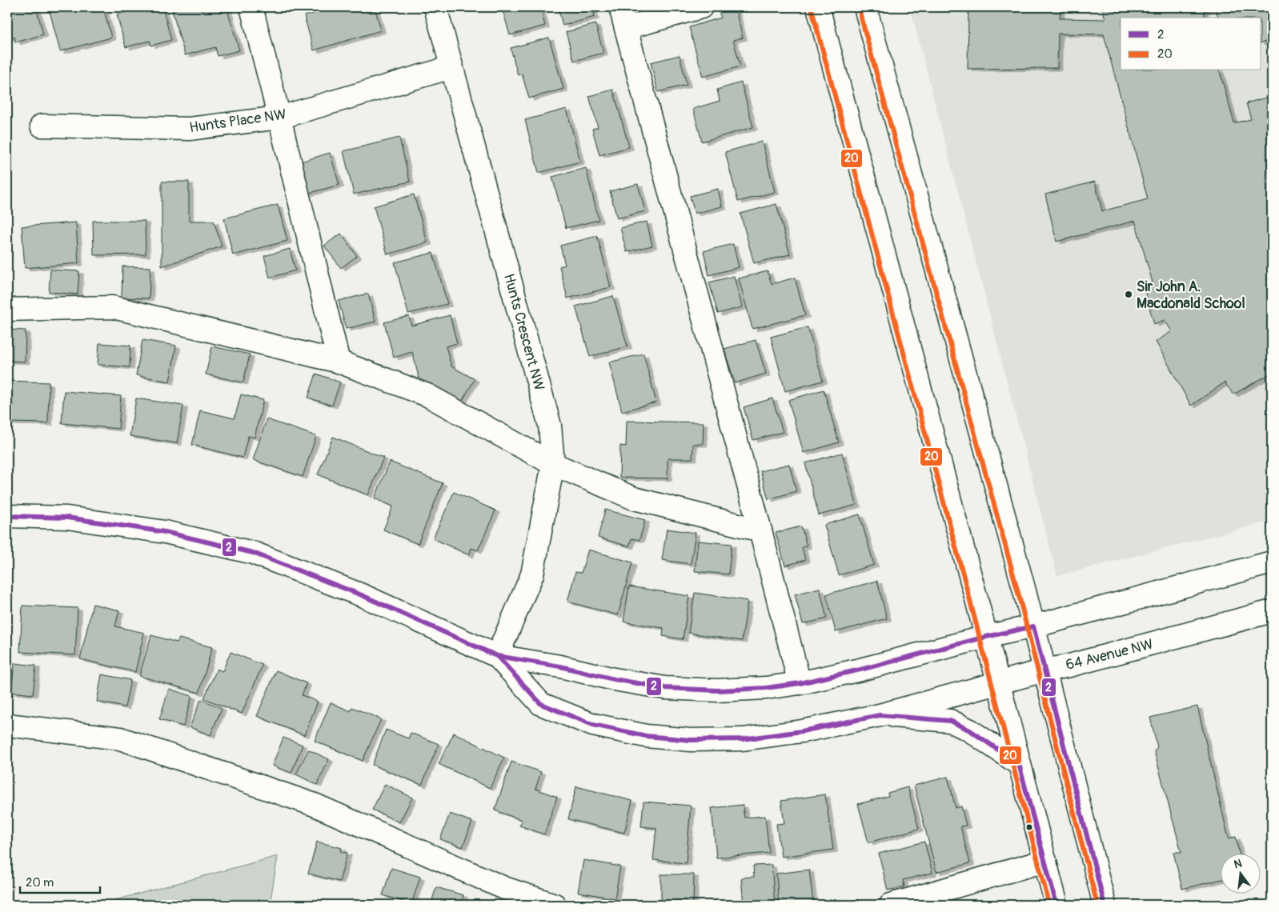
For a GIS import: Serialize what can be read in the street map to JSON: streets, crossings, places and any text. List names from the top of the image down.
{
  "streets": {
    "main road": ["Hunts Place NW", "Hunts Crescent NW", "64 Avenue NW"]
  },
  "crossings": [
    ["Hunts Place NW", "Hunts Crescent NW"],
    ["Hunts Crescent NW", "64 Avenue NW"]
  ],
  "places": ["Sir John A. Macdonald School"],
  "lines": ["transit line 20", "transit line 2"],
  "legend": ["2", "20"],
  "scale_bar": "20 m",
  "north": "top"
}
